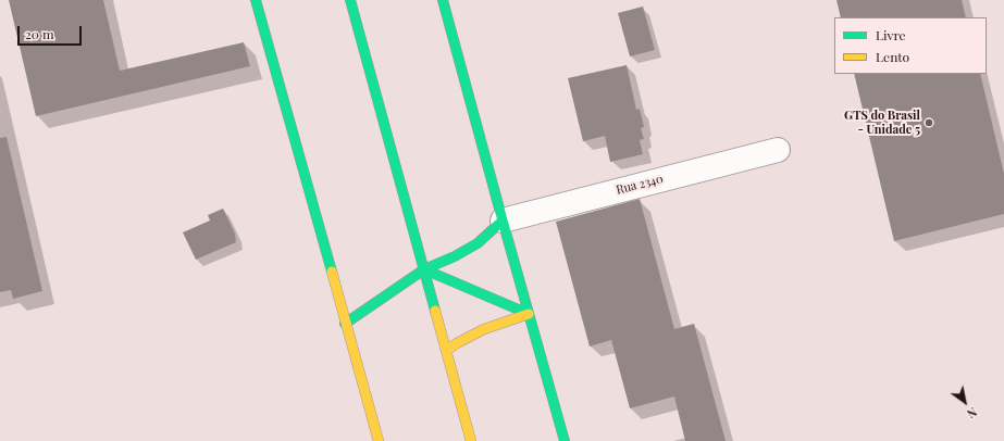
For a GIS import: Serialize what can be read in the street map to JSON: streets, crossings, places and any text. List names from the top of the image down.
{
  "streets": {
    "street": ["Rua 2340"]
  },
  "places": ["GTS do Brasil - Unidade 5"],
  "legend": ["Livre", "Lento"],
  "scale_bar": "20 m",
  "north": "bottom right"
}
